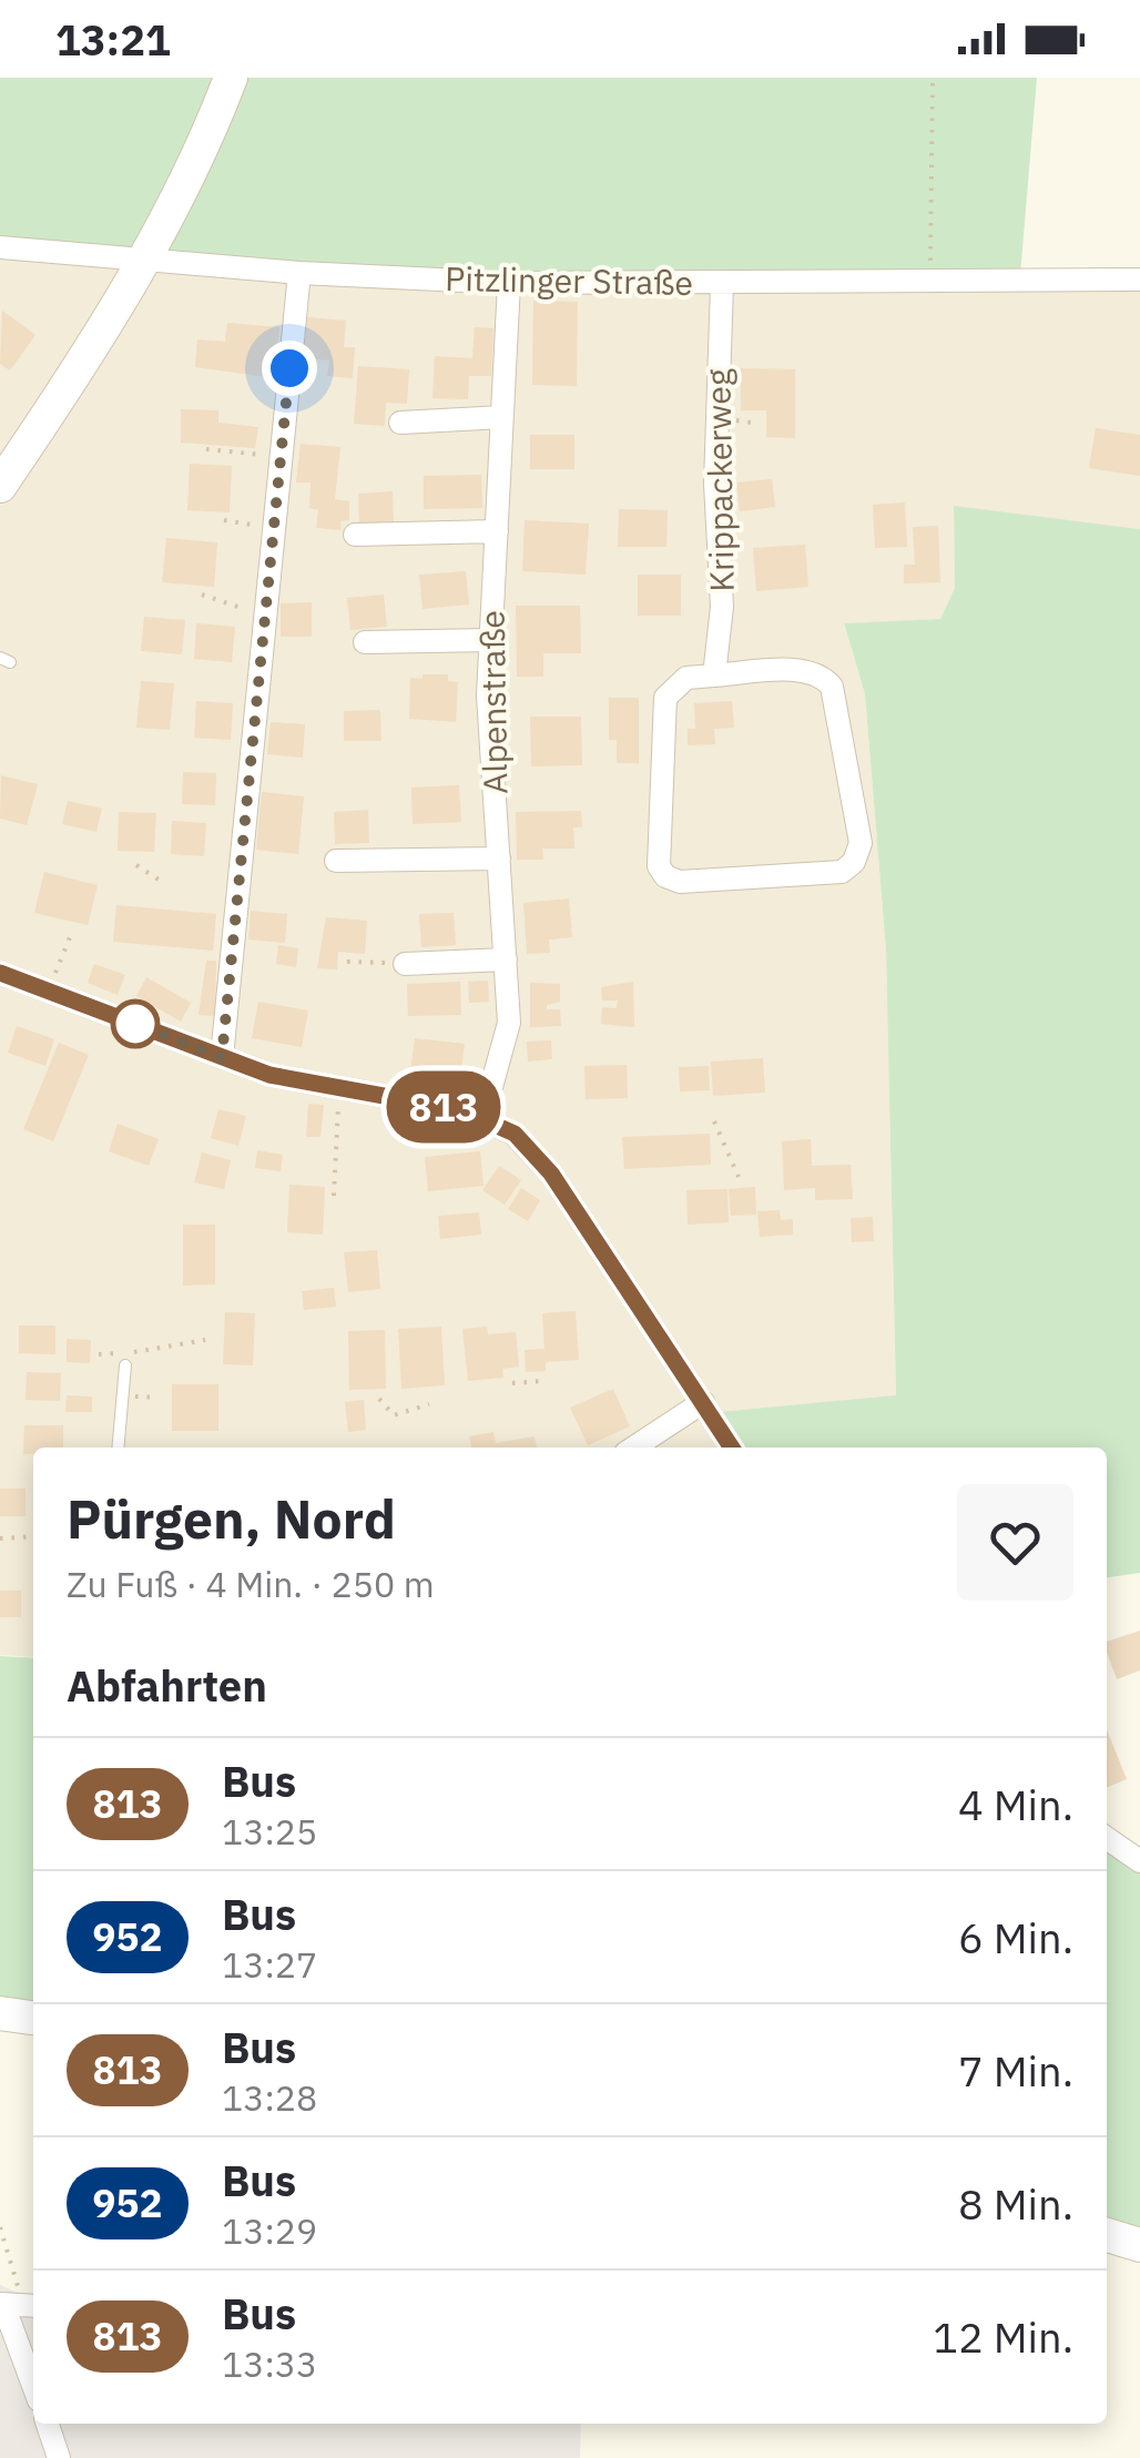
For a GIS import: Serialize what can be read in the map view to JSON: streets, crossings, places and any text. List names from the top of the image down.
{
  "streets": {
    "street": ["Pitzlinger Straße", "Krippackerweg", "Alpenstraße"]
  },
  "crossings": [
    ["Pitzlinger Straße", "Krippackerweg"],
    ["Pitzlinger Straße", "Alpenstraße"]
  ],
  "lines": ["bus line 813"],
  "page": {
    "status": "13:21",
    "on_map": "813",
    "heading": [
      ["Pürgen, Nord", "Zu Fuß · 4 Min. · 250 m"],
      "Abfahrten"
    ],
    "list": [
      {
        "mark": "813",
        "name": "Bus",
        "note": "13:25",
        "value": "4 Min."
      },
      {
        "mark": "952",
        "name": "Bus",
        "note": "13:27",
        "value": "6 Min."
      },
      {
        "mark": "813",
        "name": "Bus",
        "note": "13:28",
        "value": "7 Min."
      },
      {
        "mark": "952",
        "name": "Bus",
        "note": "13:29",
        "value": "8 Min."
      },
      {
        "mark": "813",
        "name": "Bus",
        "note": "13:33",
        "value": "12 Min."
      }
    ]
  }
}
